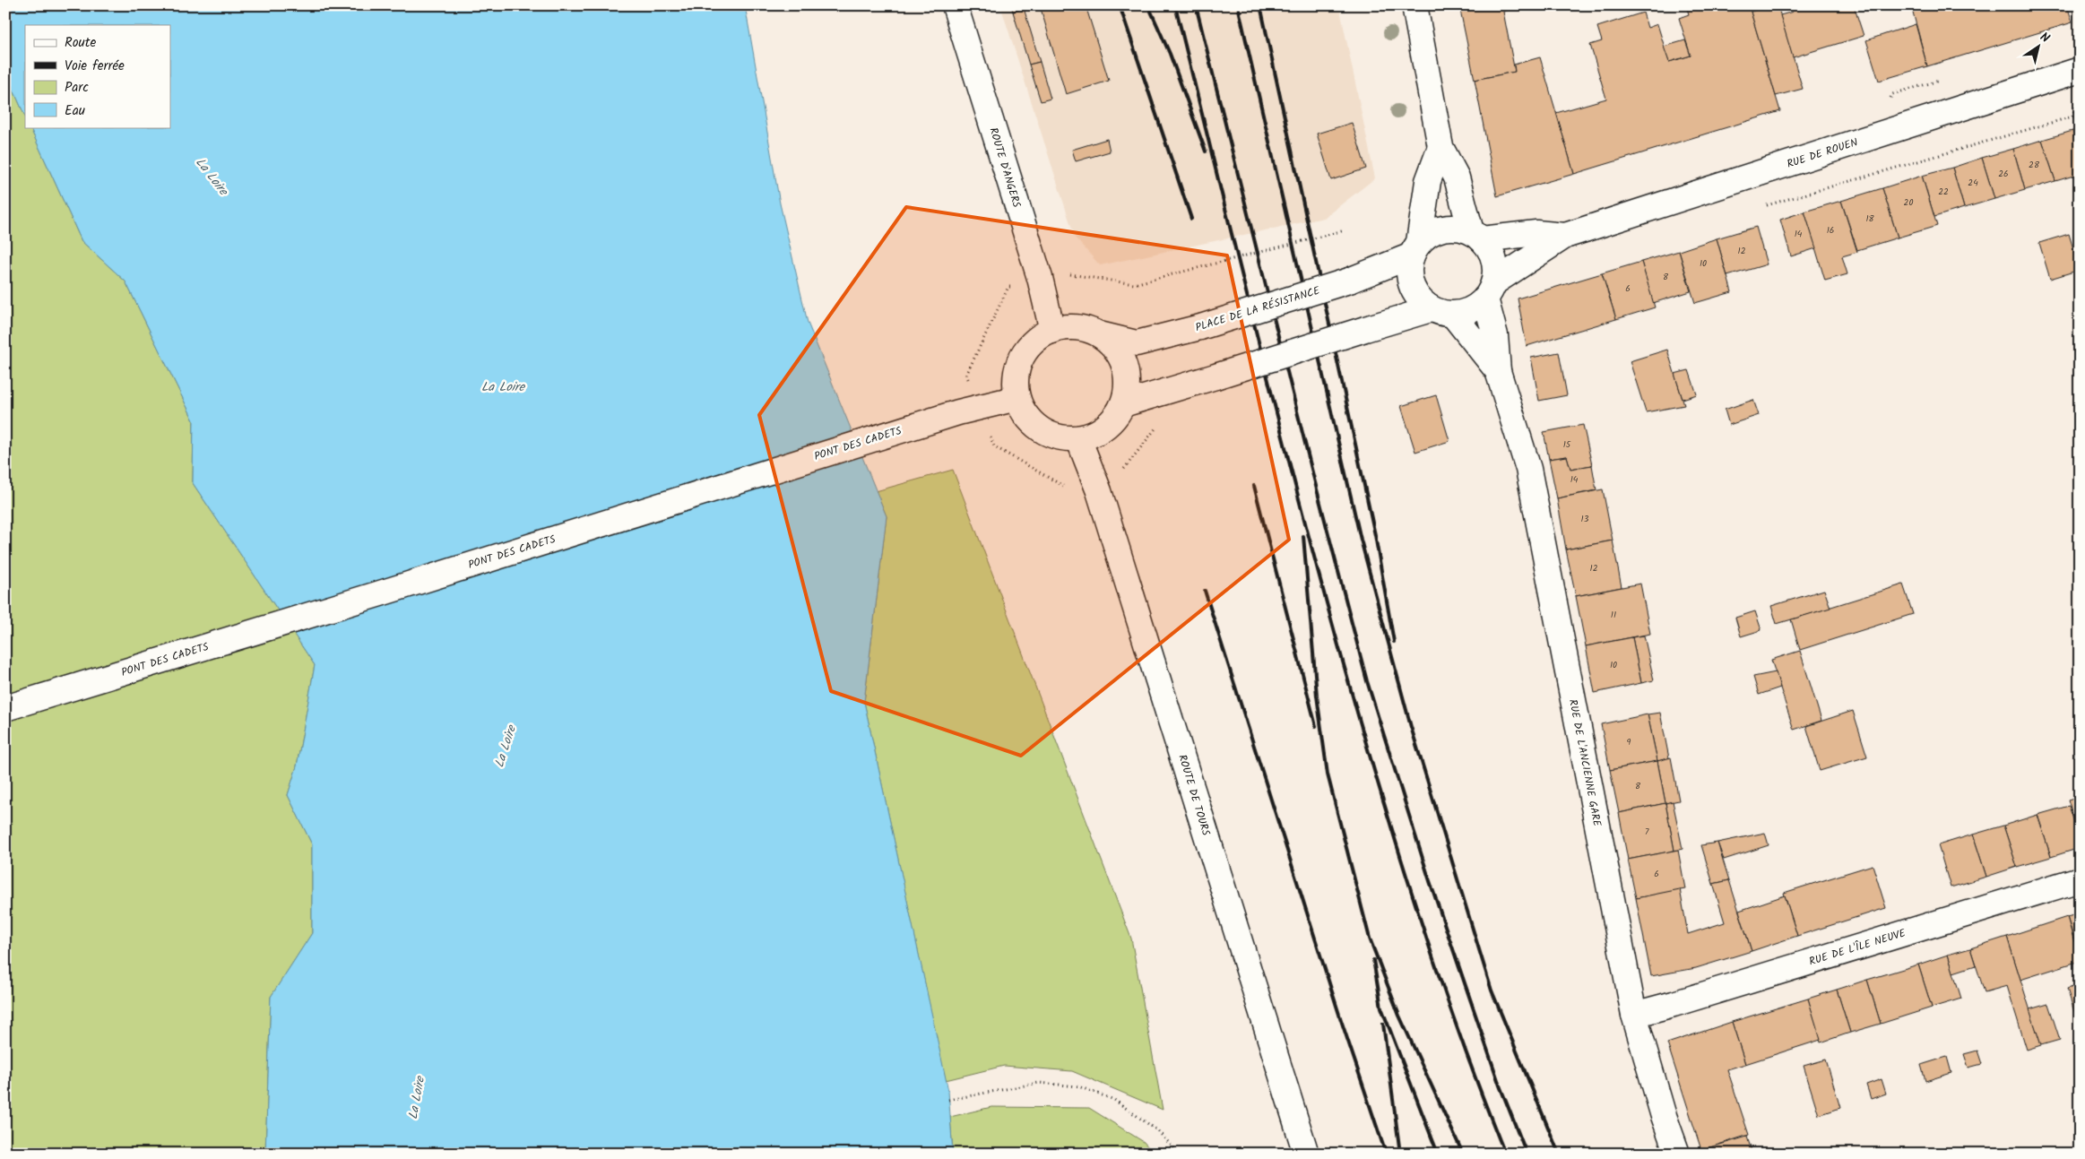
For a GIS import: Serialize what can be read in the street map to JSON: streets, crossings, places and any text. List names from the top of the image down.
{
  "streets": {
    "main road": [
      "RUE DE ROUEN",
      "ROUTE D'ANGERS",
      "PLACE DE LA RÉSISTANCE",
      "PONT DES CADETS",
      "RUE DE L'ANCIENNE GARE",
      "ROUTE DE TOURS",
      "RUE DE L'ÎLE NEUVE"
    ]
  },
  "crossings": [
    ["RUE DE ROUEN", "PLACE DE LA RÉSISTANCE"],
    ["RUE DE ROUEN", "RUE DE L'ANCIENNE GARE"],
    ["ROUTE D'ANGERS", "PLACE DE LA RÉSISTANCE"],
    ["ROUTE D'ANGERS", "PONT DES CADETS"],
    ["ROUTE D'ANGERS", "ROUTE DE TOURS"],
    ["PLACE DE LA RÉSISTANCE", "PONT DES CADETS"],
    ["PLACE DE LA RÉSISTANCE", "RUE DE L'ANCIENNE GARE"],
    ["PLACE DE LA RÉSISTANCE", "ROUTE DE TOURS"],
    ["PONT DES CADETS", "ROUTE DE TOURS"],
    ["RUE DE L'ANCIENNE GARE", "RUE DE L'ÎLE NEUVE"]
  ],
  "water": ["La Loire"],
  "house_numbers": [
    "28",
    "26",
    "24",
    "22",
    "20",
    "18",
    "16",
    "14",
    "12",
    "10",
    "8",
    "6",
    "15",
    "14",
    "13",
    "12",
    "11",
    "10",
    "9",
    "8",
    "7",
    "6"
  ],
  "legend": [
    "Route",
    "Voie ferrée",
    "Parc",
    "Eau"
  ],
  "north": "top right"
}
